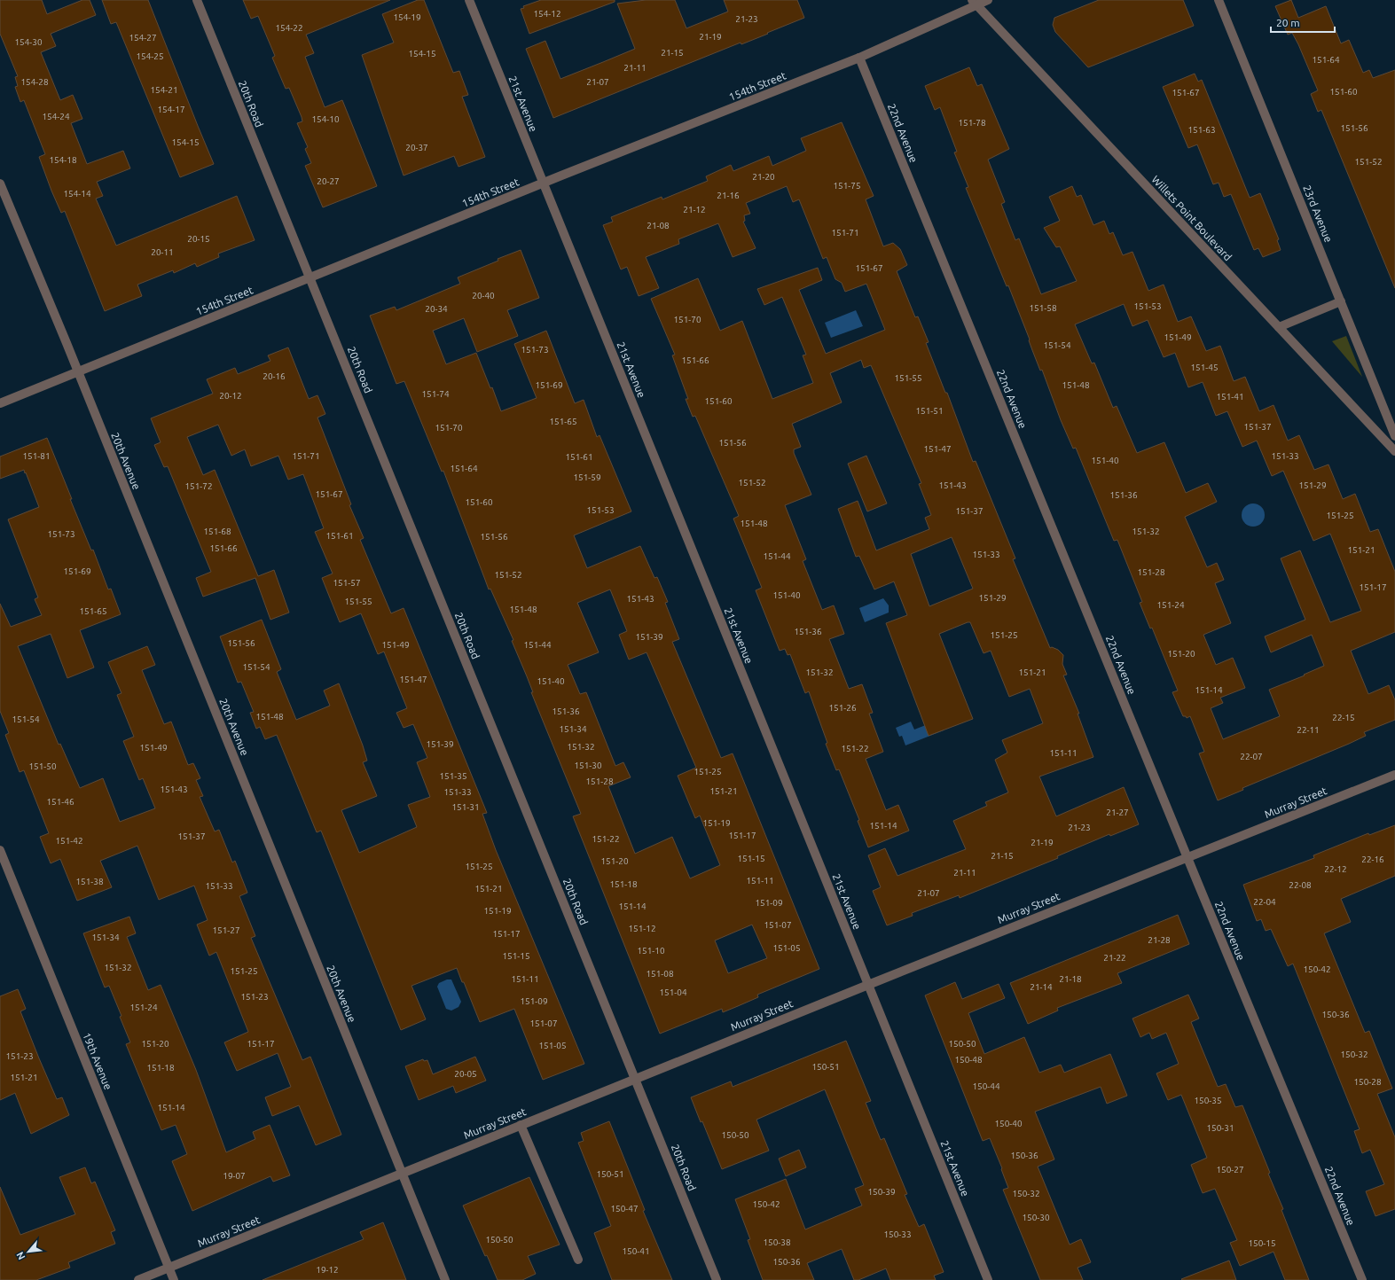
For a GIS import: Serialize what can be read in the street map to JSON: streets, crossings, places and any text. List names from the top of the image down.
{
  "streets": {
    "street": [
      "154th Street",
      "20th Road",
      "21st Avenue",
      "22nd Avenue",
      "23rd Avenue",
      "Willets Point Boulevard",
      "20th Avenue",
      "Murray Street",
      "19th Avenue"
    ]
  },
  "crossings": [
    ["154th Street", "20th Road"],
    ["154th Street", "21st Avenue"],
    ["154th Street", "22nd Avenue"],
    ["154th Street", "Willets Point Boulevard"],
    ["154th Street", "20th Avenue"],
    ["20th Road", "Murray Street"],
    ["21st Avenue", "Murray Street"],
    ["22nd Avenue", "Murray Street"],
    ["20th Avenue", "Murray Street"],
    ["Murray Street", "19th Avenue"]
  ],
  "house_numbers": [
    "154-12",
    "154-19",
    "21-23",
    "154-22",
    "21-19",
    "154-27",
    "154-30",
    "21-15",
    "154-15",
    "154-25",
    "151-64",
    "21-11",
    "154-28",
    "21-07",
    "154-21",
    "151-60",
    "151-67",
    "154-17",
    "154-24",
    "154-10",
    "151-78",
    "151-56",
    "151-63",
    "154-15",
    "20-37",
    "154-18",
    "151-52",
    "21-20",
    "20-27",
    "151-75",
    "154-14",
    "21-16",
    "21-12",
    "21-08",
    "151-71",
    "20-15",
    "20-11",
    "151-67",
    "20-40",
    "151-53",
    "151-58",
    "20-34",
    "151-70",
    "151-49",
    "151-54",
    "151-73",
    "151-66",
    "151-45",
    "20-16",
    "151-55",
    "151-69",
    "151-48",
    "151-74",
    "20-12",
    "151-41",
    "151-60",
    "151-51",
    "151-65",
    "151-37",
    "151-70",
    "151-56",
    "151-47",
    "151-81",
    "151-71",
    "151-33",
    "151-61",
    "151-40",
    "151-64",
    "151-59",
    "151-52",
    "151-43",
    "151-29",
    "151-72",
    "151-67",
    "151-36",
    "151-60",
    "151-53",
    "151-37",
    "151-25",
    "151-48",
    "151-68",
    "151-32",
    "151-73",
    "151-61",
    "151-56",
    "151-66",
    "151-21",
    "151-33",
    "151-44",
    "151-69",
    "151-28",
    "151-52",
    "151-57",
    "151-17",
    "151-40",
    "151-29",
    "151-43",
    "151-55",
    "151-24",
    "151-48",
    "151-65",
    "151-36",
    "151-25",
    "151-39",
    "151-56",
    "151-49",
    "151-44",
    "151-20",
    "151-54",
    "151-32",
    "151-21",
    "151-47",
    "151-40",
    "151-14",
    "151-26",
    "151-36",
    "151-48",
    "22-15",
    "151-54",
    "151-34",
    "22-11",
    "151-39",
    "151-32",
    "151-49",
    "151-22",
    "151-11",
    "22-07",
    "151-30",
    "151-50",
    "151-25",
    "151-35",
    "151-28",
    "151-43",
    "151-21",
    "151-33",
    "151-46",
    "151-31",
    "21-27",
    "151-19",
    "151-14",
    "21-23",
    "151-17",
    "151-37",
    "151-22",
    "151-42",
    "21-19",
    "21-15",
    "151-15",
    "22-16",
    "151-20",
    "151-25",
    "22-12",
    "21-11",
    "151-11",
    "151-38",
    "151-18",
    "22-08",
    "151-33",
    "151-21",
    "21-07",
    "22-04",
    "151-09",
    "151-14",
    "151-19",
    "151-07",
    "151-12",
    "151-27",
    "151-17",
    "151-34",
    "21-28",
    "151-05",
    "151-10",
    "151-15",
    "21-22",
    "151-32",
    "150-42",
    "151-25",
    "151-08",
    "151-11",
    "21-18",
    "21-14",
    "151-04",
    "151-23",
    "151-09",
    "151-24",
    "150-36",
    "151-07",
    "151-20",
    "151-17",
    "150-50",
    "151-05",
    "150-32",
    "151-23",
    "150-48",
    "150-51",
    "151-18",
    "20-05",
    "151-21",
    "150-28",
    "150-44",
    "150-35",
    "151-14",
    "150-40",
    "150-31",
    "150-50",
    "150-36",
    "150-27",
    "150-51",
    "19-07",
    "150-39",
    "150-32",
    "150-42",
    "150-47",
    "150-30",
    "150-33",
    "150-50",
    "150-38",
    "150-15",
    "150-41",
    "150-36",
    "19-12"
  ],
  "scale_bar": "20 m",
  "north": "bottom left"
}
